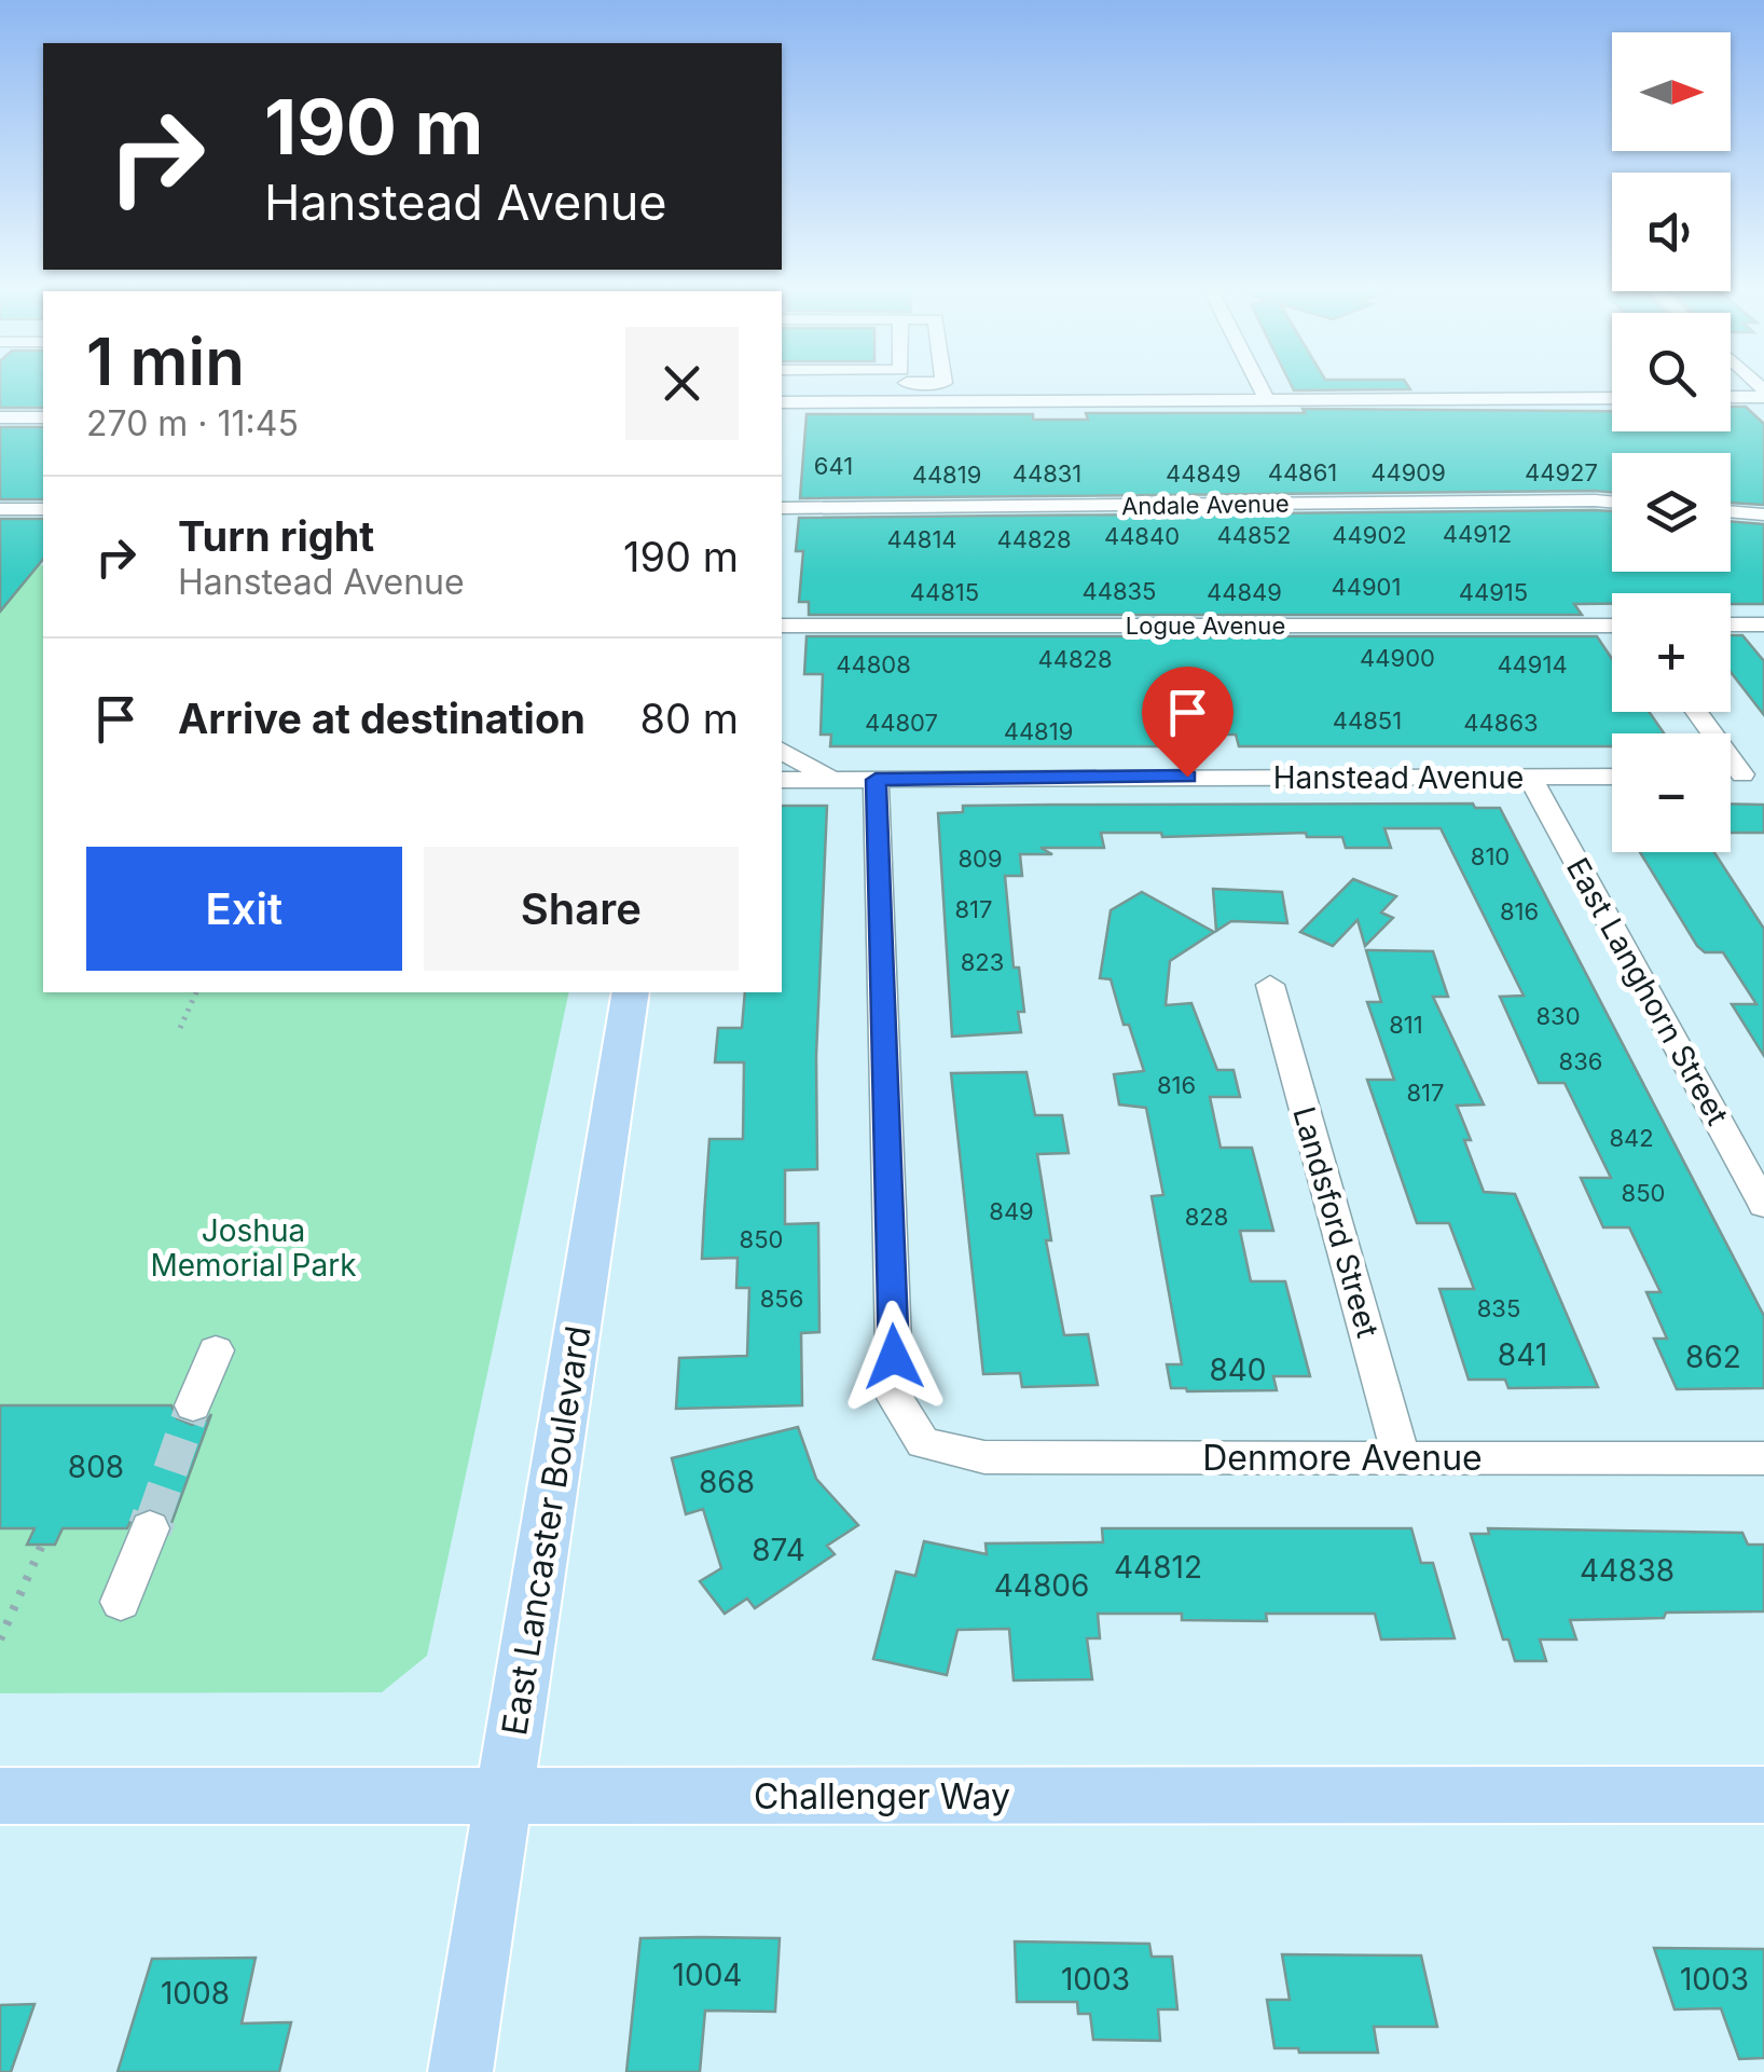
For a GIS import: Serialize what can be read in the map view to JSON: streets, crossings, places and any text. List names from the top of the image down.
{
  "streets": {
    "main road": ["East Lancaster Boulevard", "Challenger Way"],
    "street": [
      "Andale Avenue",
      "Logue Avenue",
      "Hanstead Avenue",
      "East Langhorn Street",
      "Landsford Street",
      "Denmore Avenue"
    ]
  },
  "crossings": [
    ["Hanstead Avenue", "East Langhorn Street"],
    ["Hanstead Avenue", "Denmore Avenue"],
    ["Landsford Street", "Denmore Avenue"],
    ["East Lancaster Boulevard", "Challenger Way"]
  ],
  "parks": ["Joshua Memorial Park"],
  "house_numbers": [
    "641",
    "44861",
    "44909",
    "44927",
    "44831",
    "44849",
    "44819",
    "44912",
    "44852",
    "44902",
    "44840",
    "44814",
    "44828",
    "44901",
    "44835",
    "44815",
    "44849",
    "44915",
    "44900",
    "44828",
    "44808",
    "44914",
    "44851",
    "44807",
    "44863",
    "44819",
    "810",
    "809",
    "817",
    "816",
    "823",
    "830",
    "811",
    "836",
    "816",
    "817",
    "842",
    "850",
    "849",
    "828",
    "850",
    "856",
    "835",
    "841",
    "862",
    "840",
    "808",
    "868",
    "874",
    "44812",
    "44838",
    "44806",
    "1004",
    "1003",
    "1003",
    "1008"
  ],
  "north": "right",
  "page": {
    "map_buttons": ["+", "−"],
    "turn": ["190 m", "Hanstead Avenue"],
    "heading": ["1 min", "270 m · 11:45"],
    "list": [
      {
        "name": "Turn right",
        "note": "Hanstead Avenue",
        "value": "190 m"
      },
      {
        "name": "Arrive at destination",
        "value": "80 m"
      }
    ],
    "buttons": ["Exit", "Share"]
  }
}
